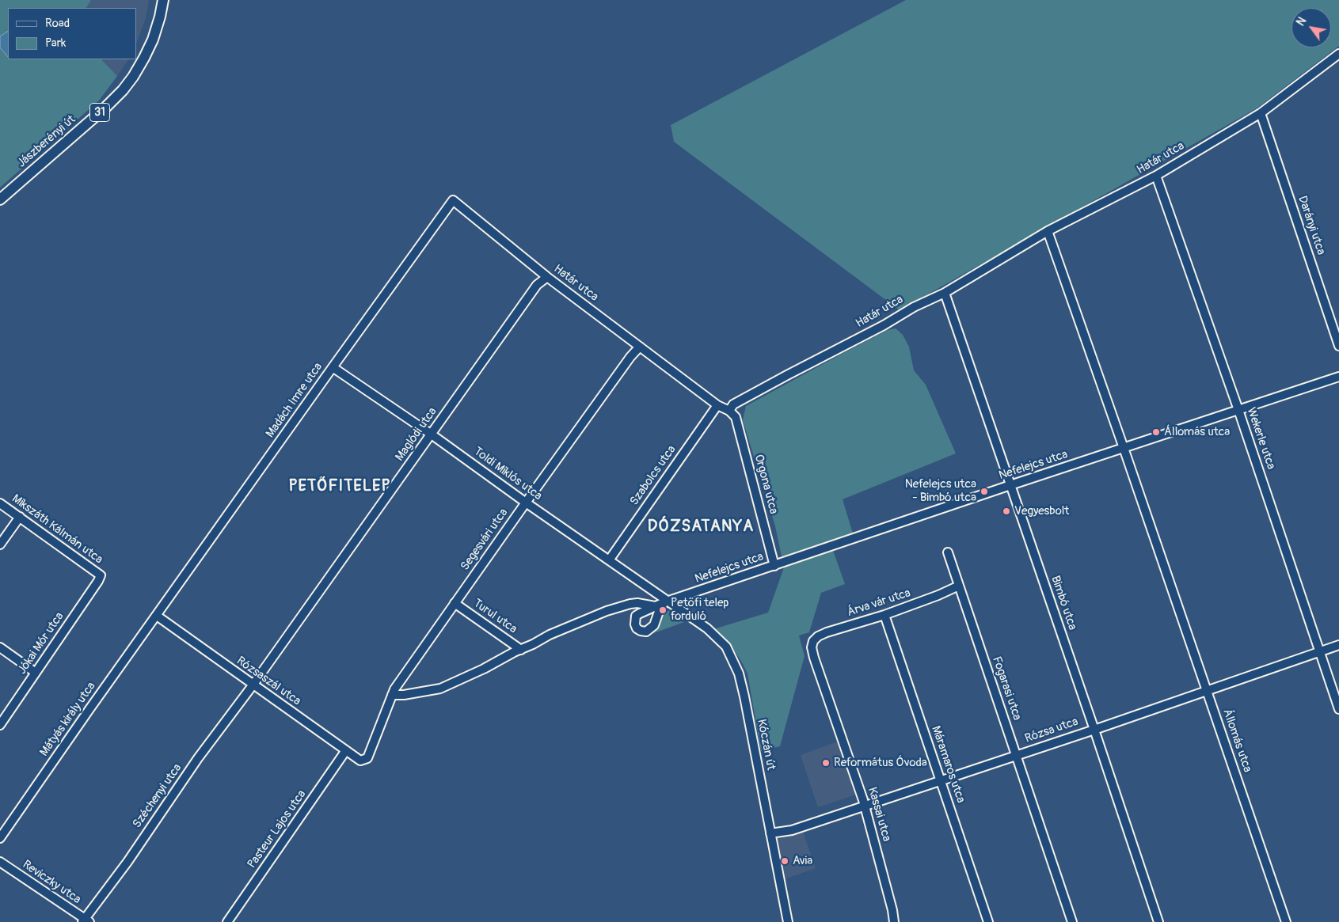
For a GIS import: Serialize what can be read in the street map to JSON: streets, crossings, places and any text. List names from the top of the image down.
{
  "streets": {
    "main road": ["31", "Jászberényi út"],
    "street": [
      "Határ utca",
      "Darányi utca",
      "Madách Imre utca",
      "Maglódi utca",
      "Wekerle utca",
      "Nefelejcs utca",
      "Toldi Miklós utca",
      "Szabolcs utca",
      "Orgona utca",
      "Mikszáth Kálmán utca",
      "Segesvári utca",
      "Árva vár utca",
      "Bimbó utca",
      "Turul utca",
      "Jókai Mór utca",
      "Rózsaszál utca",
      "Fogarasi utca",
      "Mátyás király utca",
      "Rózsa utca",
      "Állomás utca",
      "Kóczán út",
      "Máramaros utca",
      "Széchenyi utca",
      "Kassai utca",
      "Pasteur Lajos utca",
      "Reviczky utca"
    ]
  },
  "crossings": [
    ["Határ utca", "Darányi utca"],
    ["Határ utca", "Madách Imre utca"],
    ["Határ utca", "Maglódi utca"],
    ["Határ utca", "Wekerle utca"],
    ["Határ utca", "Szabolcs utca"],
    ["Határ utca", "Orgona utca"],
    ["Határ utca", "Segesvári utca"],
    ["Határ utca", "Bimbó utca"],
    ["Határ utca", "Állomás utca"],
    ["Madách Imre utca", "Toldi Miklós utca"],
    ["Madách Imre utca", "Rózsaszál utca"],
    ["Madách Imre utca", "Mátyás király utca"],
    ["Maglódi utca", "Toldi Miklós utca"],
    ["Maglódi utca", "Rózsaszál utca"],
    ["Maglódi utca", "Széchenyi utca"],
    ["Wekerle utca", "Nefelejcs utca"],
    ["Wekerle utca", "Rózsa utca"],
    ["Nefelejcs utca", "Toldi Miklós utca"],
    ["Nefelejcs utca", "Orgona utca"],
    ["Nefelejcs utca", "Bimbó utca"],
    ["Nefelejcs utca", "Állomás utca"],
    ["Nefelejcs utca", "Kóczán út"],
    ["Toldi Miklós utca", "Szabolcs utca"],
    ["Toldi Miklós utca", "Segesvári utca"],
    ["Toldi Miklós utca", "Kóczán út"],
    ["Mikszáth Kálmán utca", "Jókai Mór utca"],
    ["Segesvári utca", "Turul utca"],
    ["Segesvári utca", "Rózsaszál utca"],
    ["Árva vár utca", "Fogarasi utca"],
    ["Árva vár utca", "Máramaros utca"],
    ["Árva vár utca", "Kassai utca"],
    ["Bimbó utca", "Rózsa utca"],
    ["Rózsaszál utca", "Mátyás király utca"],
    ["Rózsaszál utca", "Széchenyi utca"],
    ["Rózsaszál utca", "Pasteur Lajos utca"],
    ["Fogarasi utca", "Rózsa utca"],
    ["Rózsa utca", "Állomás utca"],
    ["Rózsa utca", "Kóczán út"],
    ["Rózsa utca", "Máramaros utca"],
    ["Rózsa utca", "Kassai utca"],
    ["Széchenyi utca", "Reviczky utca"]
  ],
  "districts": ["PETŐFITELEP", "DÓZSATANYA"],
  "places": [
    "Állomás utca",
    "Nefelejcs utca - Bimbó utca",
    "Vegyesbolt",
    "Petőfi telep forduló",
    "Református Óvoda",
    "Avia"
  ],
  "legend": ["Road", "Park"],
  "north": "top left"
}
